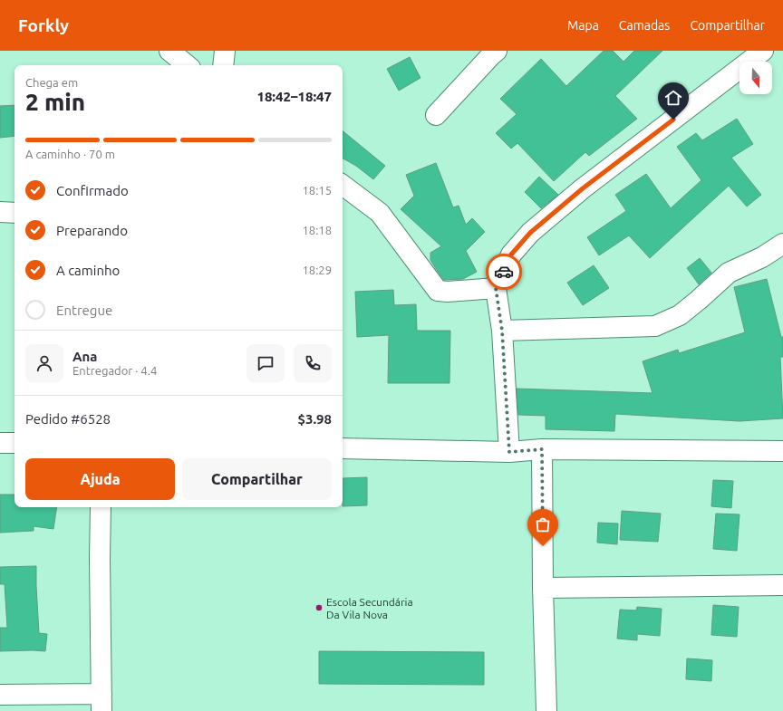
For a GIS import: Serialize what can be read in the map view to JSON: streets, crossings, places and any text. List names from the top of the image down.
{
  "places": ["Escola Secundária Da Vila Nova"],
  "north": "bottom",
  "page": {
    "header": "Forkly",
    "nav": ["Mapa", "Camadas", "Compartilhar"],
    "heading": ["2 min", "Chega em", "18:42–18:47"],
    "panel": [
      "Ana",
      "Entregador · 4.4",
      "Pedido #6528",
      "$3.98"
    ],
    "bar": "A caminho · 70 m",
    "list": [
      ["Confirmado", "18:15"],
      ["Preparando", "18:18"],
      ["A caminho", "18:29"],
      "Entregue"
    ],
    "buttons": ["Ajuda", "Compartilhar"]
  }
}
